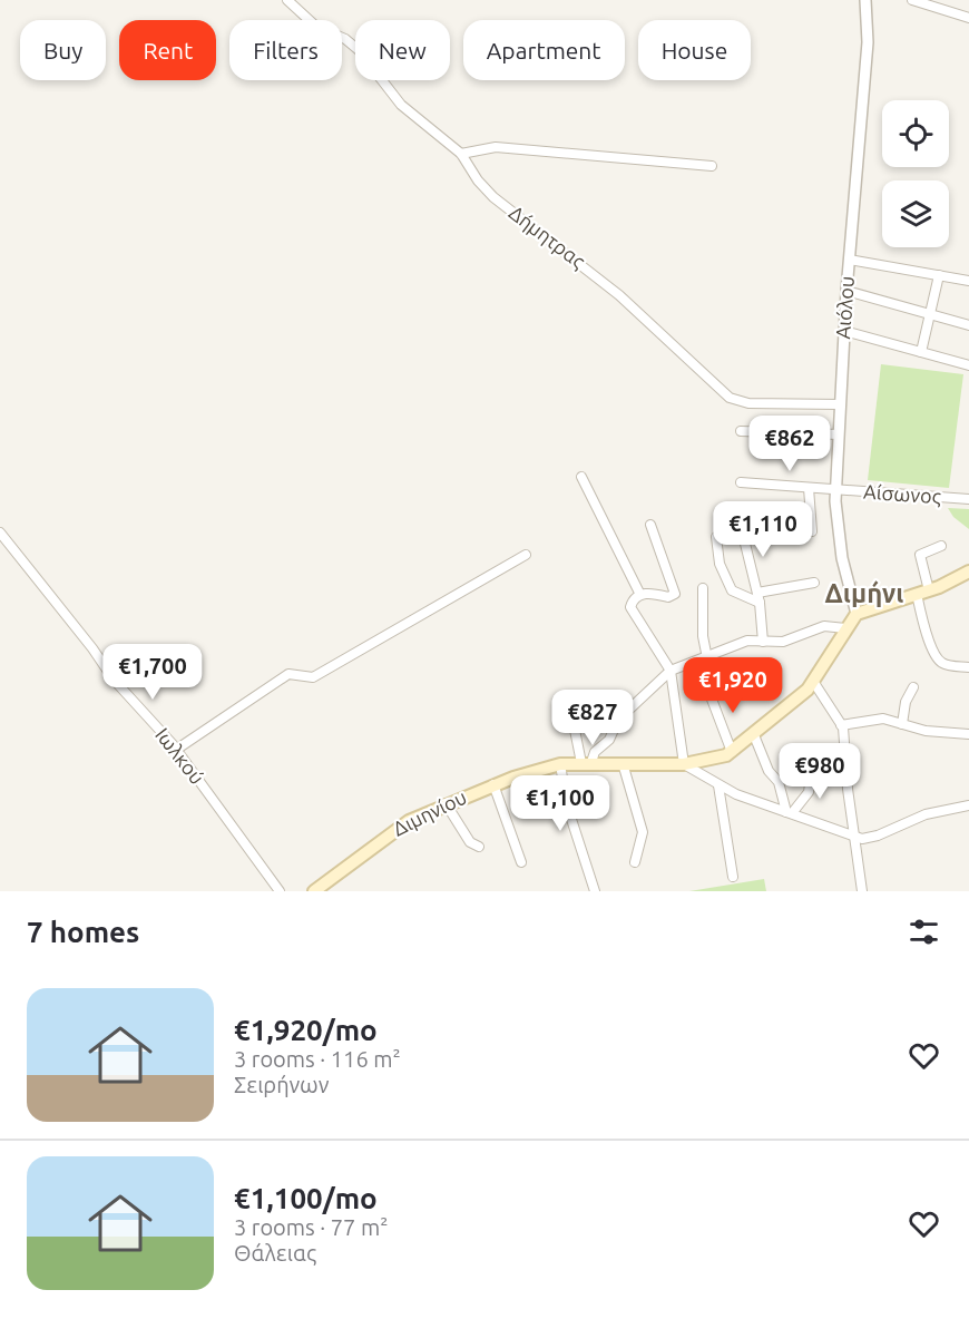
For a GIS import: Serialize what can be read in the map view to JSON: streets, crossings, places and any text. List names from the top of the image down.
{
  "streets": {
    "main road": ["Διμηνίου"],
    "street": [
      "Δήμητρας",
      "Αιόλου",
      "Αίσωνος",
      "Ιωλκού"
    ]
  },
  "crossings": [
    ["Δήμητρας", "Αιόλου"],
    ["Αιόλου", "Αίσωνος"],
    ["Αιόλου", "Διμηνίου"]
  ],
  "districts": ["Διμήνι"],
  "page": {
    "chip": [
      "Buy",
      "Rent",
      "Filters",
      "New",
      "Apartment",
      "House"
    ],
    "price": [
      "€862",
      "€1,110",
      "€1,700",
      "€1,920",
      "€827",
      "€980",
      "€1,100"
    ],
    "heading": "7 homes",
    "list": [
      {
        "name": "€1,920/mo",
        "note": "3 rooms · 116 m² · Σειρήνων"
      },
      {
        "name": "€1,100/mo",
        "note": "3 rooms · 77 m² · Θάλειας"
      }
    ]
  }
}
